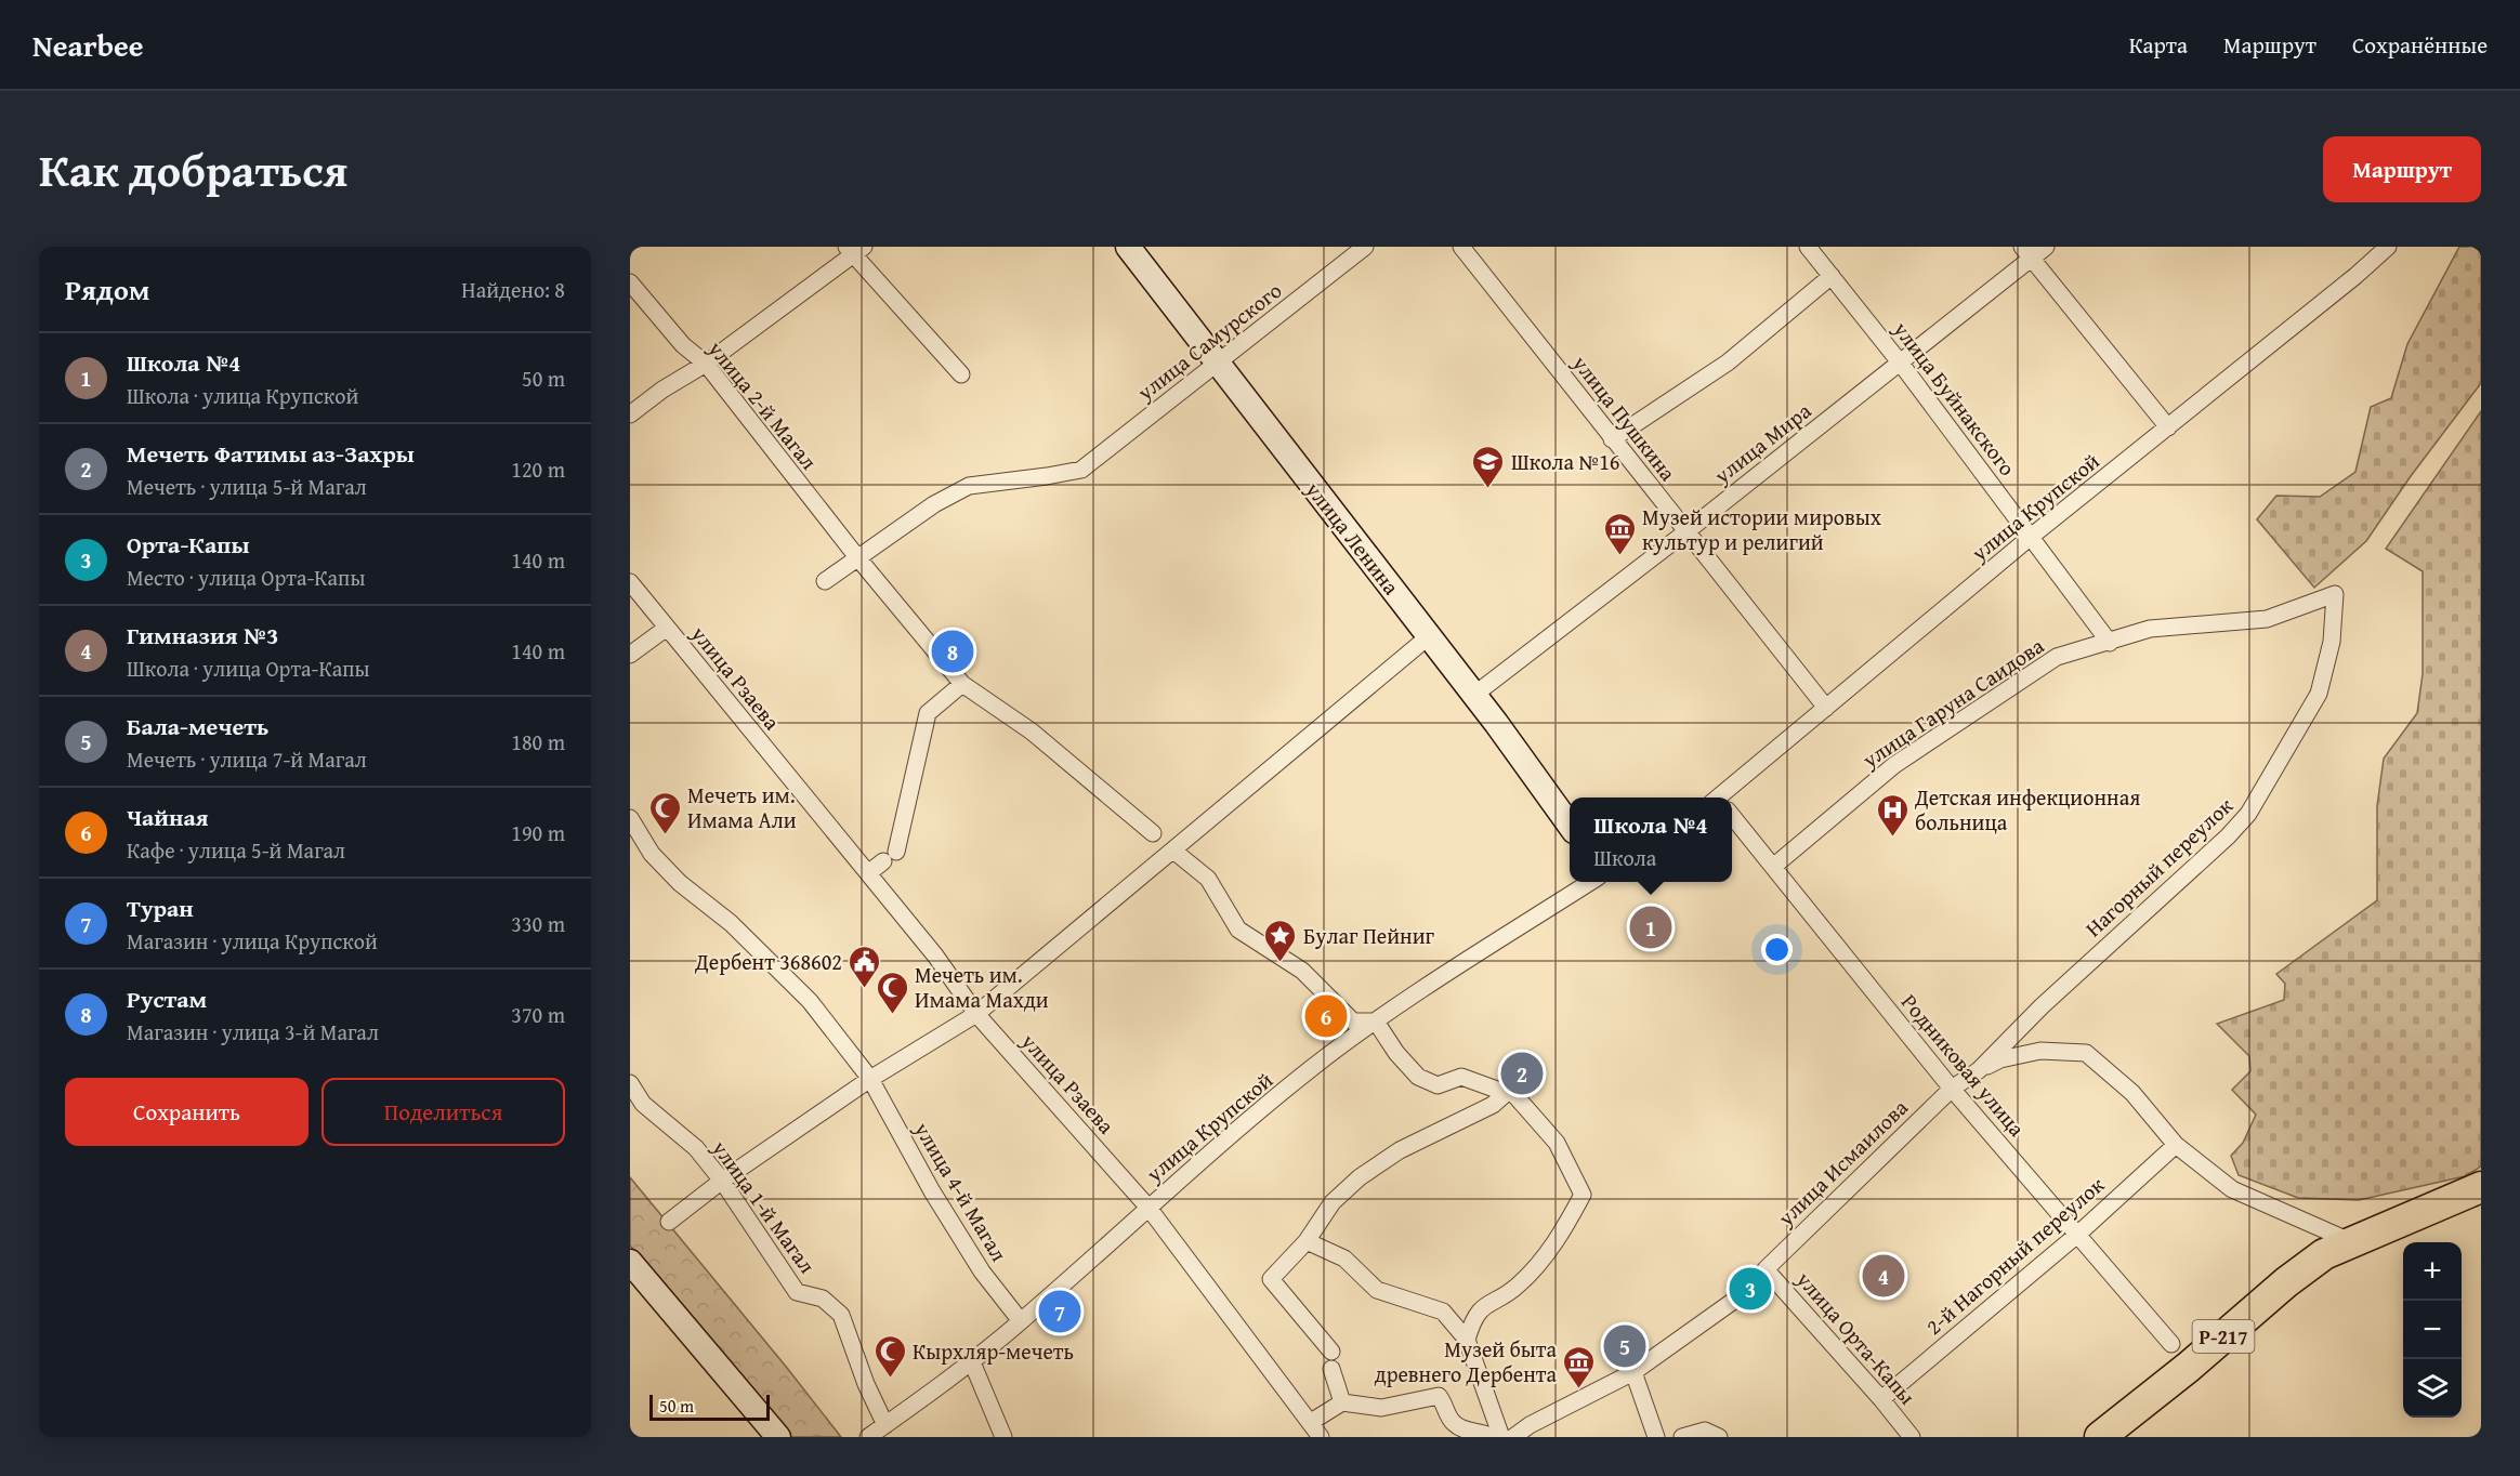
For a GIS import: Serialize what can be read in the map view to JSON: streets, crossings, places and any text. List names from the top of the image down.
{
  "streets": {
    "highway": ["Р-217"],
    "street": [
      "улица Самурского",
      "улица Буйнакского",
      "улица 2-й Магал",
      "улица Пушкина",
      "улица Мира",
      "улица Крупской",
      "улица Ленина",
      "улица Рзаева",
      "улица Гаруна Саидова",
      "Нагорный переулок",
      "Родниковая улица",
      "улица Исмаилова",
      "улица 4-й Магал",
      "улица 1-й Магал",
      "2-й Нагорный переулок",
      "улица Орта-Капы"
    ]
  },
  "crossings": [
    ["улица Самурского", "улица 2-й Магал"],
    ["улица Самурского", "улица Ленина"],
    ["улица Буйнакского", "улица Мира"],
    ["улица Буйнакского", "улица Крупской"],
    ["улица Буйнакского", "улица Гаруна Саидова"],
    ["улица Пушкина", "улица Мира"],
    ["улица Пушкина", "улица Крупской"],
    ["улица Мира", "улица Ленина"],
    ["улица Крупской", "улица Рзаева"],
    ["улица Крупской", "улица 4-й Магал"],
    ["улица Крупской", "улица 1-й Магал"],
    ["улица Гаруна Саидова", "Нагорный переулок"],
    ["улица Гаруна Саидова", "Родниковая улица"],
    ["Нагорный переулок", "Родниковая улица"],
    ["Нагорный переулок", "улица Исмаилова"],
    ["Родниковая улица", "улица Исмаилова"],
    ["Родниковая улица", "2-й Нагорный переулок"],
    ["улица Исмаилова", "улица Орта-Капы"],
    ["2-й Нагорный переулок", "улица Орта-Капы"]
  ],
  "places": {
    "school or university": ["Школа №16"],
    "museum": ["Музей истории мировых культур и религий", "Музей быта древнего Дербента"],
    "mosque": ["Мечеть им. Имама Али", "Мечеть им. Имама Махди", "Кырхляр-мечеть"],
    "hospital": ["Детская инфекционная больница"],
    "place": ["Булаг Пейниг"],
    "public building": ["Дербент 368602"]
  },
  "scale_bar": "50 m",
  "page": {
    "header": "Nearbee",
    "nav": ["Карта", "Маршрут", "Сохранённые"],
    "title": "Как добраться",
    "buttons": [
      "Маршрут",
      ["Сохранить", "Поделиться"]
    ],
    "heading": ["Рядом", "Найдено: 8"],
    "list": [
      {
        "mark": "1",
        "name": "Школа №4",
        "note": "Школа · улица Крупской",
        "value": "50 m"
      },
      {
        "mark": "2",
        "name": "Мечеть Фатимы аз-Захры",
        "note": "Мечеть · улица 5-й Магал",
        "value": "120 m"
      },
      {
        "mark": "3",
        "name": "Орта-Капы",
        "note": "Место · улица Орта-Капы",
        "value": "140 m"
      },
      {
        "mark": "4",
        "name": "Гимназия №3",
        "note": "Школа · улица Орта-Капы",
        "value": "140 m"
      },
      {
        "mark": "5",
        "name": "Бала-мечеть",
        "note": "Мечеть · улица 7-й Магал",
        "value": "180 m"
      },
      {
        "mark": "6",
        "name": "Чайная",
        "note": "Кафе · улица 5-й Магал",
        "value": "190 m"
      },
      {
        "mark": "7",
        "name": "Туран",
        "note": "Магазин · улица Крупской",
        "value": "330 m"
      },
      {
        "mark": "8",
        "name": "Рустам",
        "note": "Магазин · улица 3-й Магал",
        "value": "370 m"
      }
    ],
    "pins": [
      "8",
      "1",
      "6",
      "2",
      "4",
      "3",
      "7",
      "5"
    ],
    "popup": ["Школа №4", "Школа"],
    "map_buttons": ["+", "−"],
    "scale": "50 m"
  }
}
